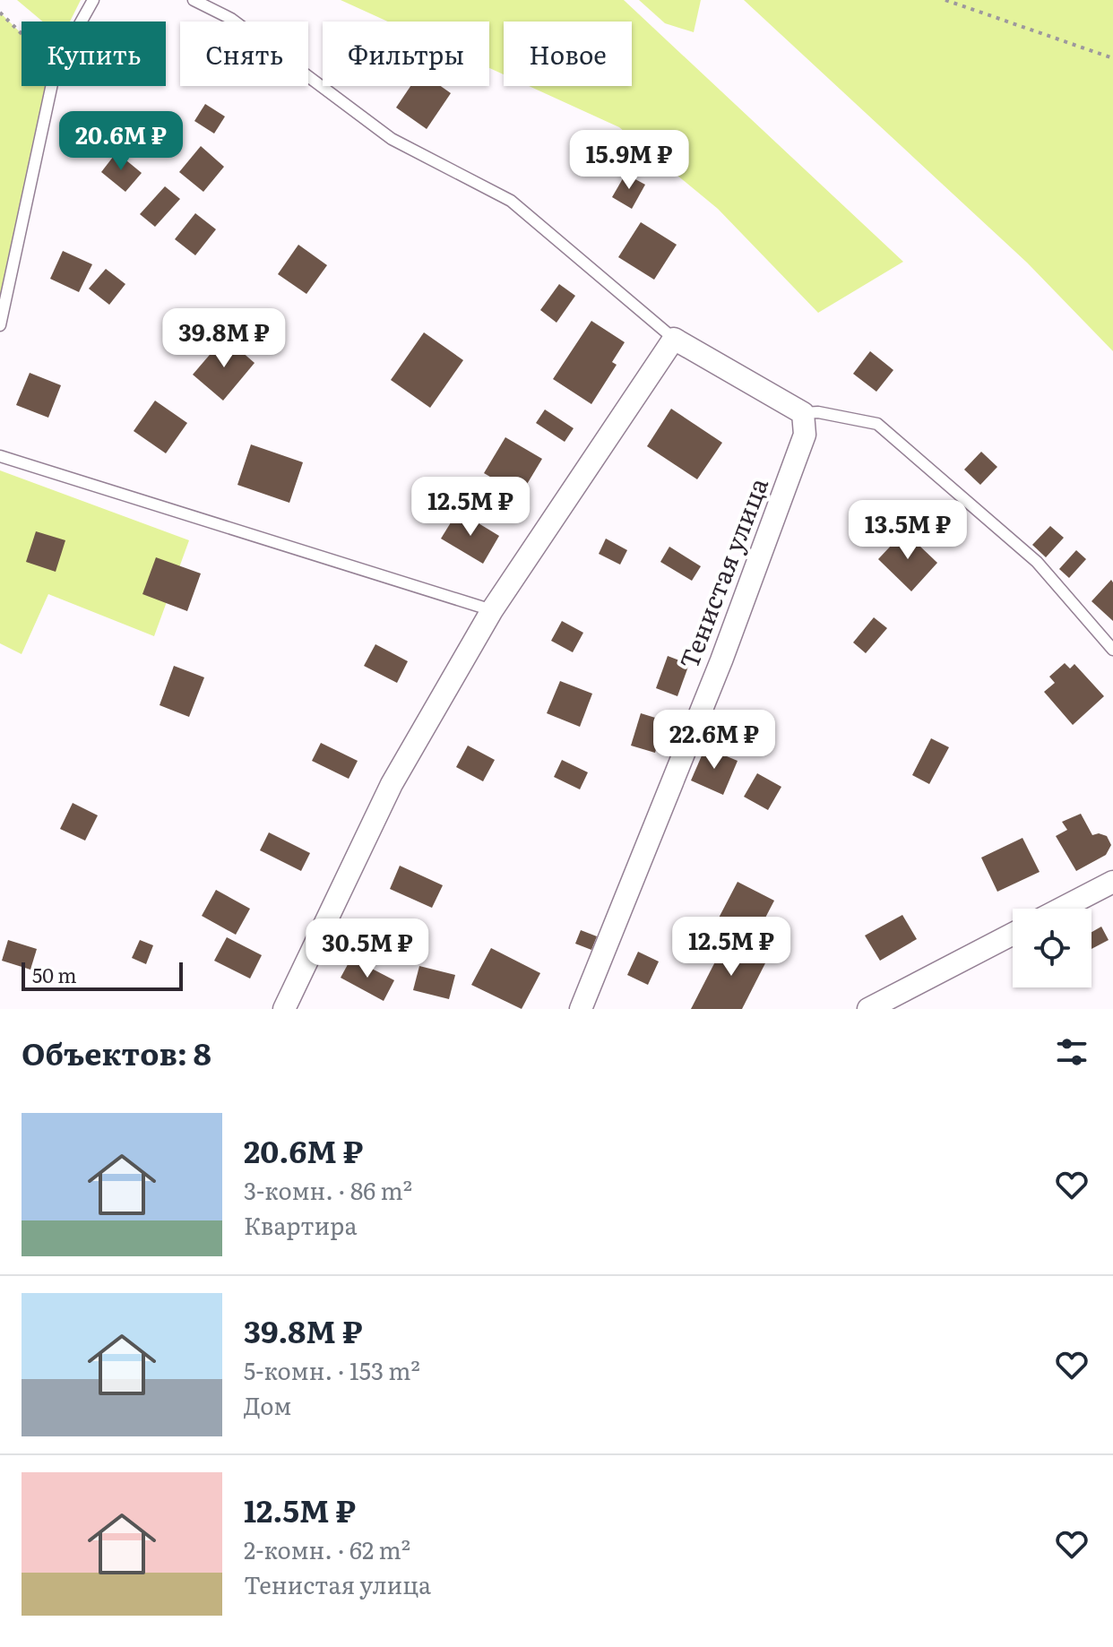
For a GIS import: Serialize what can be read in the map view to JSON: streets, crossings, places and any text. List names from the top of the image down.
{
  "streets": {
    "street": ["Тенистая улица"]
  },
  "scale_bar": "50 m",
  "page": {
    "chip": [
      "Купить",
      "Снять",
      "Фильтры",
      "Новое"
    ],
    "price": [
      "20.6M ₽",
      "15.9M ₽",
      "39.8M ₽",
      "12.5M ₽",
      "13.5M ₽",
      "22.6M ₽",
      "12.5M ₽",
      "30.5M ₽"
    ],
    "scale": "50 m",
    "heading": "Объектов: 8",
    "list": [
      {
        "name": "20.6M ₽",
        "note": "3-комн. · 86 m² · Квартира"
      },
      {
        "name": "39.8M ₽",
        "note": "5-комн. · 153 m² · Дом"
      },
      {
        "name": "12.5M ₽",
        "note": "2-комн. · 62 m² · Тенистая улица"
      }
    ]
  }
}
